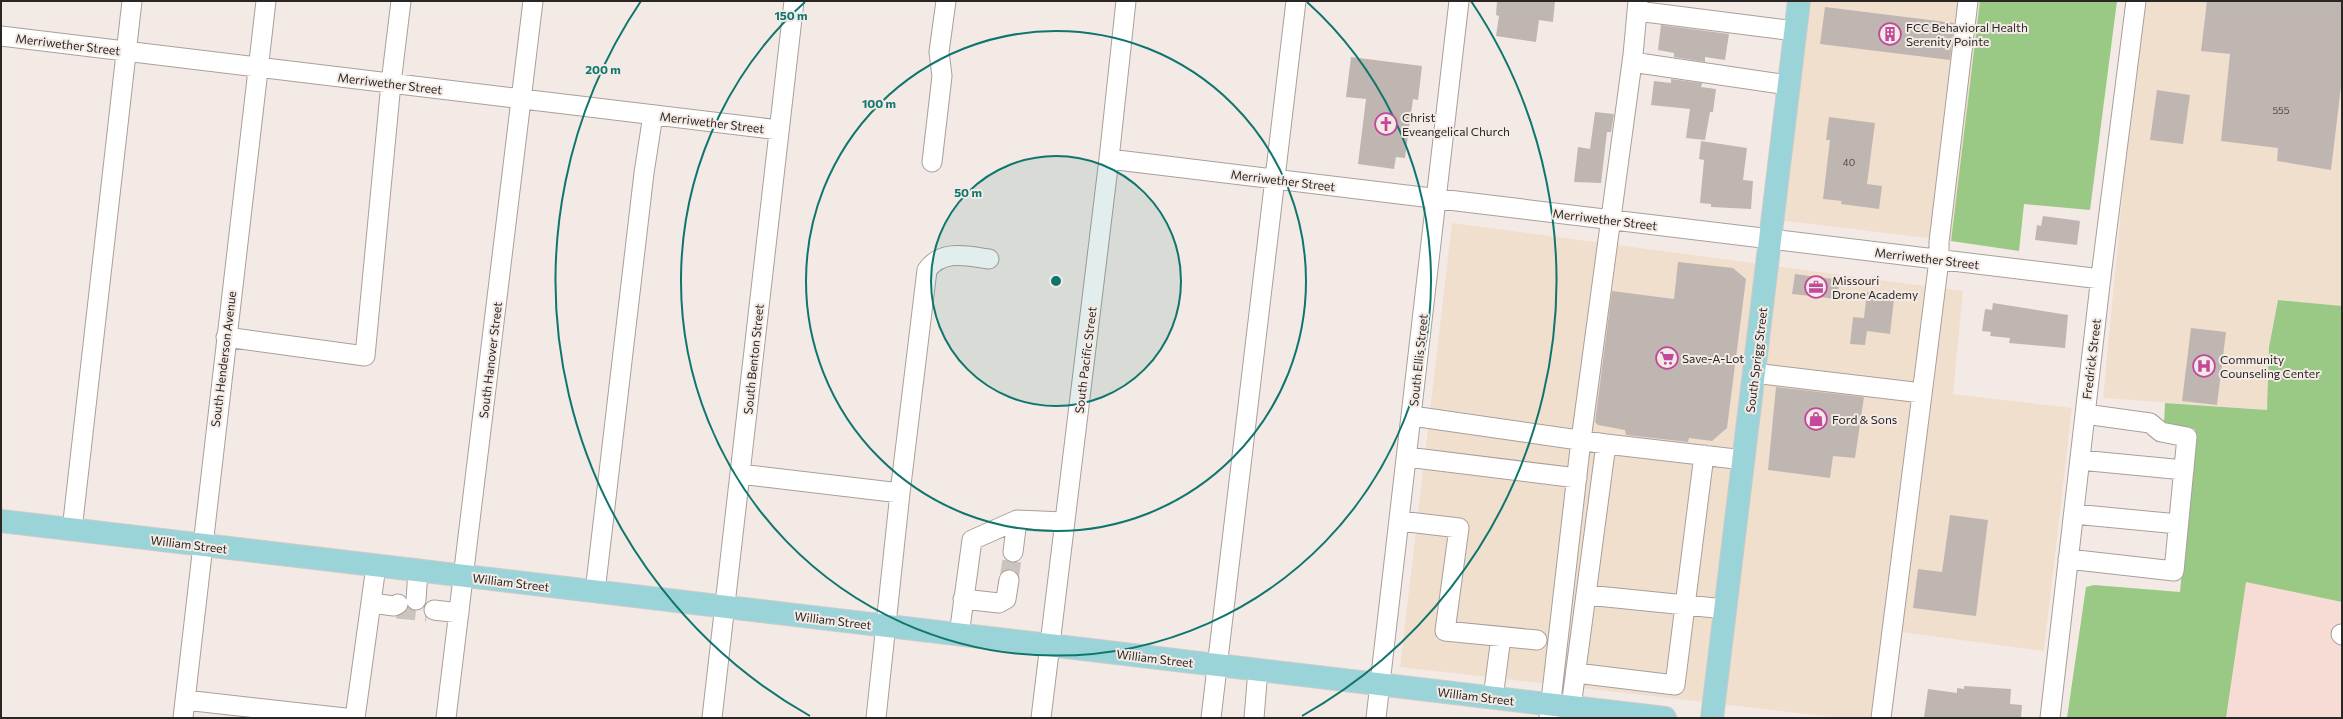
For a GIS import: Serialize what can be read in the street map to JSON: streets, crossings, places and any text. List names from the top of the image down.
{
  "streets": {
    "main road": ["South Sprigg Street", "William Street"],
    "street": [
      "Merriwether Street",
      "South Henderson Avenue",
      "South Benton Street",
      "Fredrick Street",
      "South Hanover Street",
      "South Pacific Street",
      "South Ellis Street"
    ]
  },
  "crossings": [
    ["Merriwether Street", "South Henderson Avenue"],
    ["Merriwether Street", "South Benton Street"],
    ["Merriwether Street", "Fredrick Street"],
    ["Merriwether Street", "South Hanover Street"],
    ["Merriwether Street", "South Pacific Street"],
    ["Merriwether Street", "South Ellis Street"],
    ["Merriwether Street", "South Sprigg Street"],
    ["South Henderson Avenue", "William Street"],
    ["South Benton Street", "William Street"],
    ["South Hanover Street", "William Street"],
    ["South Pacific Street", "William Street"],
    ["South Ellis Street", "William Street"]
  ],
  "places": {
    "building": ["FCC Behavioral Health Serenity Pointe"],
    "church": ["Christ Eveangelical Church"],
    "office": ["Missouri Drone Academy"],
    "supermarket": ["Save-A-Lot"],
    "hospital": ["Community Counseling Center"],
    "shop": ["Ford & Sons"]
  },
  "house_numbers": ["555", "40"],
  "rings": [
    "150 m",
    "200 m",
    "100 m",
    "50 m"
  ]
}
